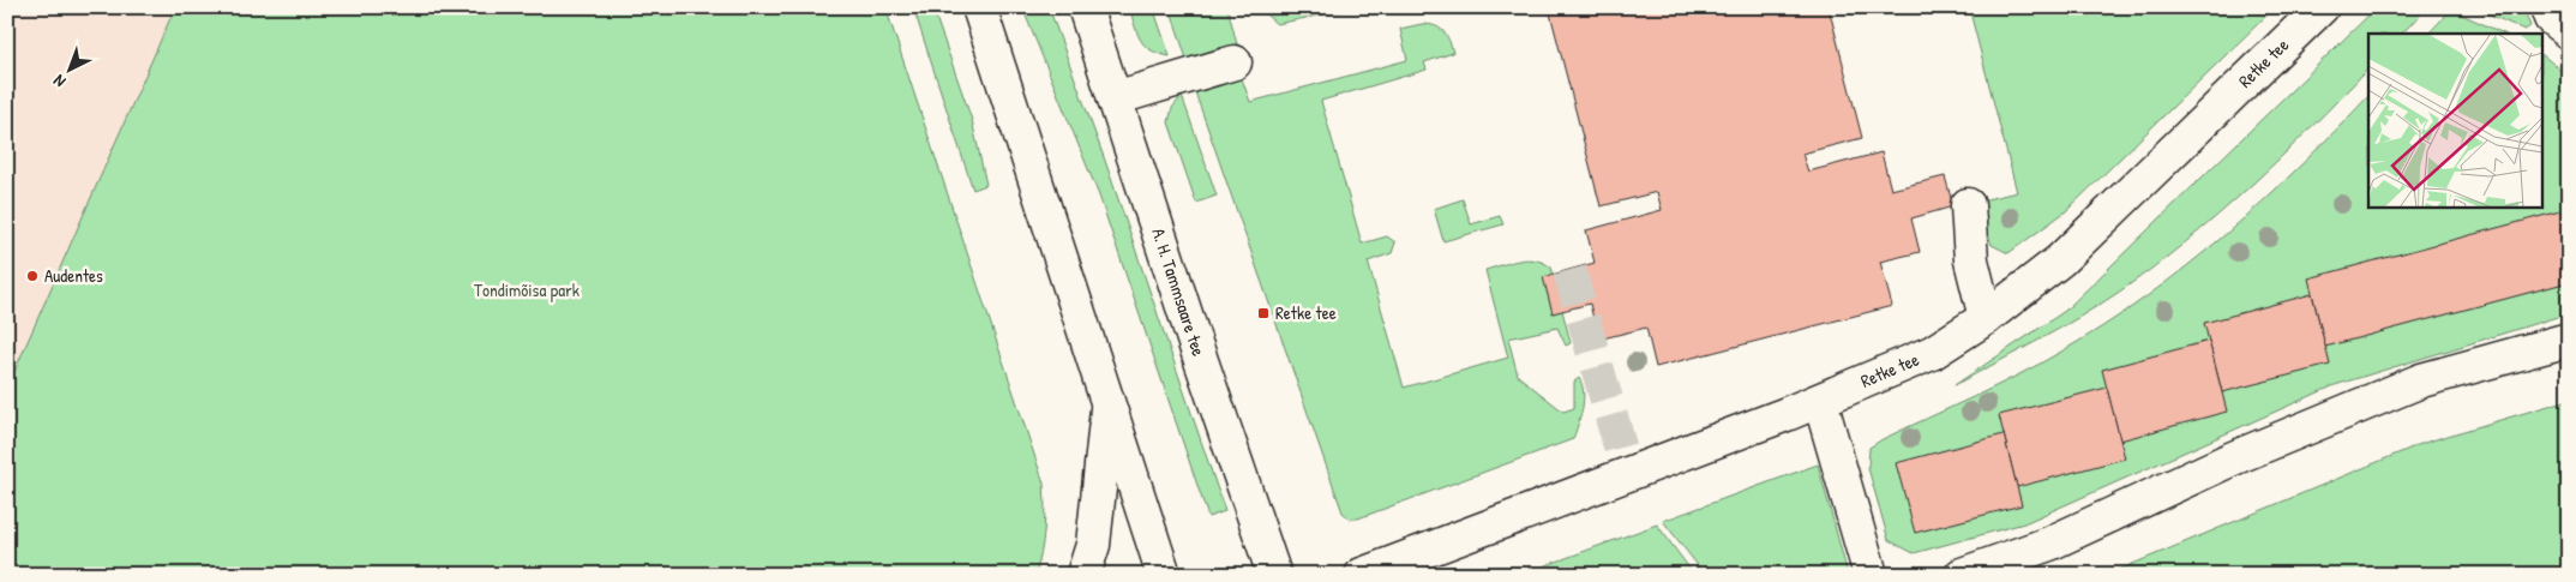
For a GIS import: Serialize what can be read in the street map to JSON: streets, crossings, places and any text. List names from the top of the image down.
{
  "streets": {
    "street": ["Retke tee", "A. H. Tammsaare tee"]
  },
  "parks": ["Tondimõisa park"],
  "places": {
    "other": ["Audentes"],
    "transit": ["Retke tee"]
  },
  "north": "bottom left"
}
